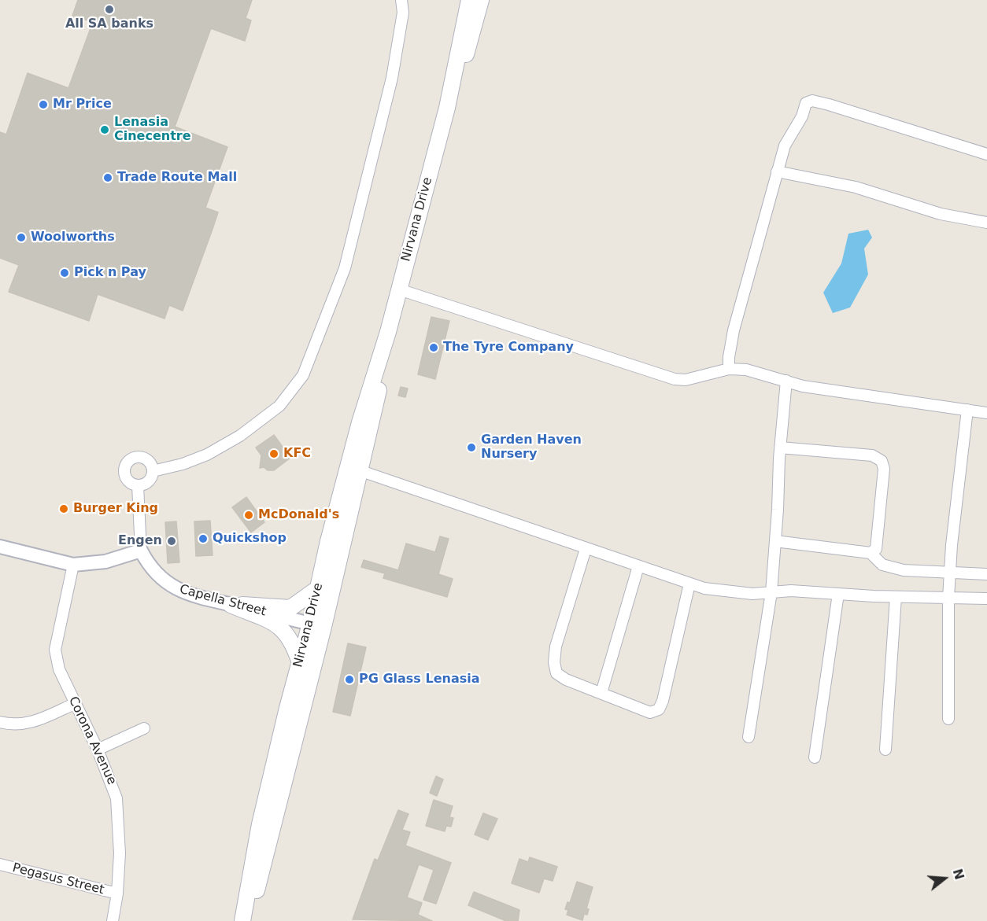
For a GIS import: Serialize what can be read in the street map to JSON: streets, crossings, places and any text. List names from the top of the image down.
{
  "streets": {
    "main road": ["Nirvana Drive"],
    "street": ["Capella Street", "Corona Avenue", "Pegasus Street"]
  },
  "crossings": [
    ["Nirvana Drive", "Capella Street"],
    ["Corona Avenue", "Pegasus Street"]
  ],
  "places": [
    "All SA banks",
    "Mr Price",
    "Lenasia Cinecentre",
    "Trade Route Mall",
    "Woolworths",
    "Pick n Pay",
    "The Tyre Company",
    "Garden Haven Nursery",
    "KFC",
    "Burger King",
    "McDonald's",
    "Quickshop",
    "Engen",
    "PG Glass Lenasia"
  ],
  "north": "right"
}
